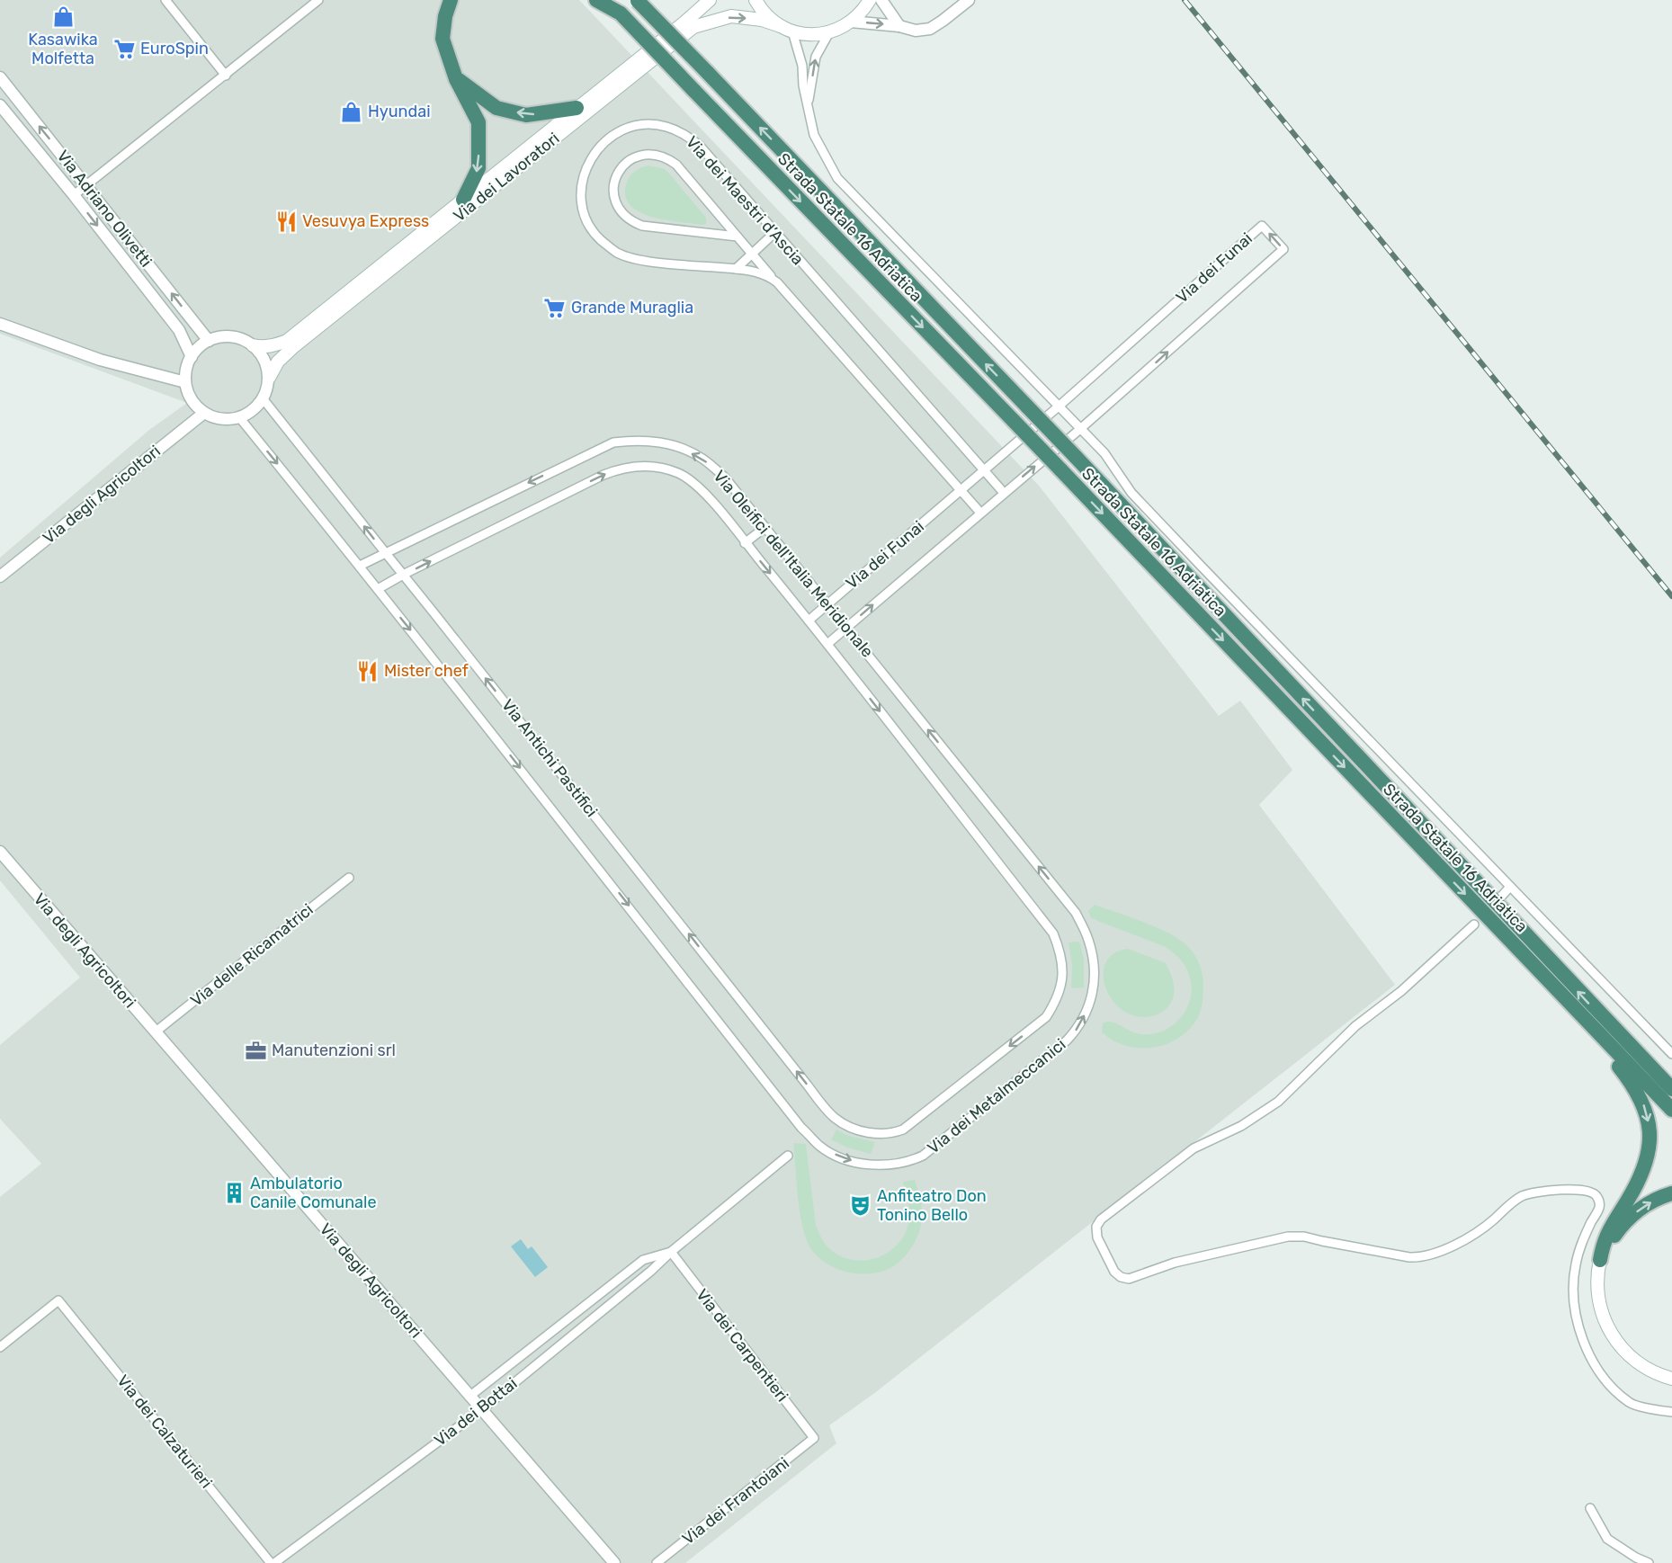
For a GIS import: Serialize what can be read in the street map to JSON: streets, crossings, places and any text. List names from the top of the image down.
{
  "streets": {
    "highway": ["Strada Statale 16 Adriatica"],
    "main road": ["Via dei Lavoratori"],
    "street": [
      "Via dei Maestri d’Ascia",
      "Via Adriano Olivetti",
      "Via dei Funai",
      "Via degli Agricoltori",
      "Via Oleifici dell'Italia Meridionale",
      "Via Antichi Pastifici",
      "Via delle Ricamatrici",
      "Via dei Metalmeccanici",
      "Via dei Carpentieri",
      "Via dei Bottai",
      "Via dei Calzaturieri",
      "Via dei Frantoiani"
    ]
  },
  "crossings": [
    ["Via dei Maestri d’Ascia", "Via dei Funai"],
    ["Via Adriano Olivetti", "Via degli Agricoltori"],
    ["Via Adriano Olivetti", "Via Antichi Pastifici"],
    ["Via dei Funai", "Via Oleifici dell'Italia Meridionale"],
    ["Via degli Agricoltori", "Via Antichi Pastifici"],
    ["Via degli Agricoltori", "Via delle Ricamatrici"],
    ["Via degli Agricoltori", "Via dei Bottai"],
    ["Via Oleifici dell'Italia Meridionale", "Via Antichi Pastifici"],
    ["Via Oleifici dell'Italia Meridionale", "Via dei Metalmeccanici"],
    ["Via Antichi Pastifici", "Via dei Metalmeccanici"],
    ["Via dei Carpentieri", "Via dei Bottai"],
    ["Via dei Carpentieri", "Via dei Frantoiani"],
    ["Via dei Bottai", "Via dei Calzaturieri"]
  ],
  "places": {
    "shop": ["Kasawika Molfetta", "Hyundai"],
    "supermarket": ["EuroSpin", "Grande Muraglia"],
    "restaurant": ["Vesuvya Express", "Mister chef"],
    "office": ["Manutenzioni srl"],
    "building": ["Ambulatorio Canile Comunale"],
    "theatre": ["Anfiteatro Don Tonino Bello"]
  }
}
